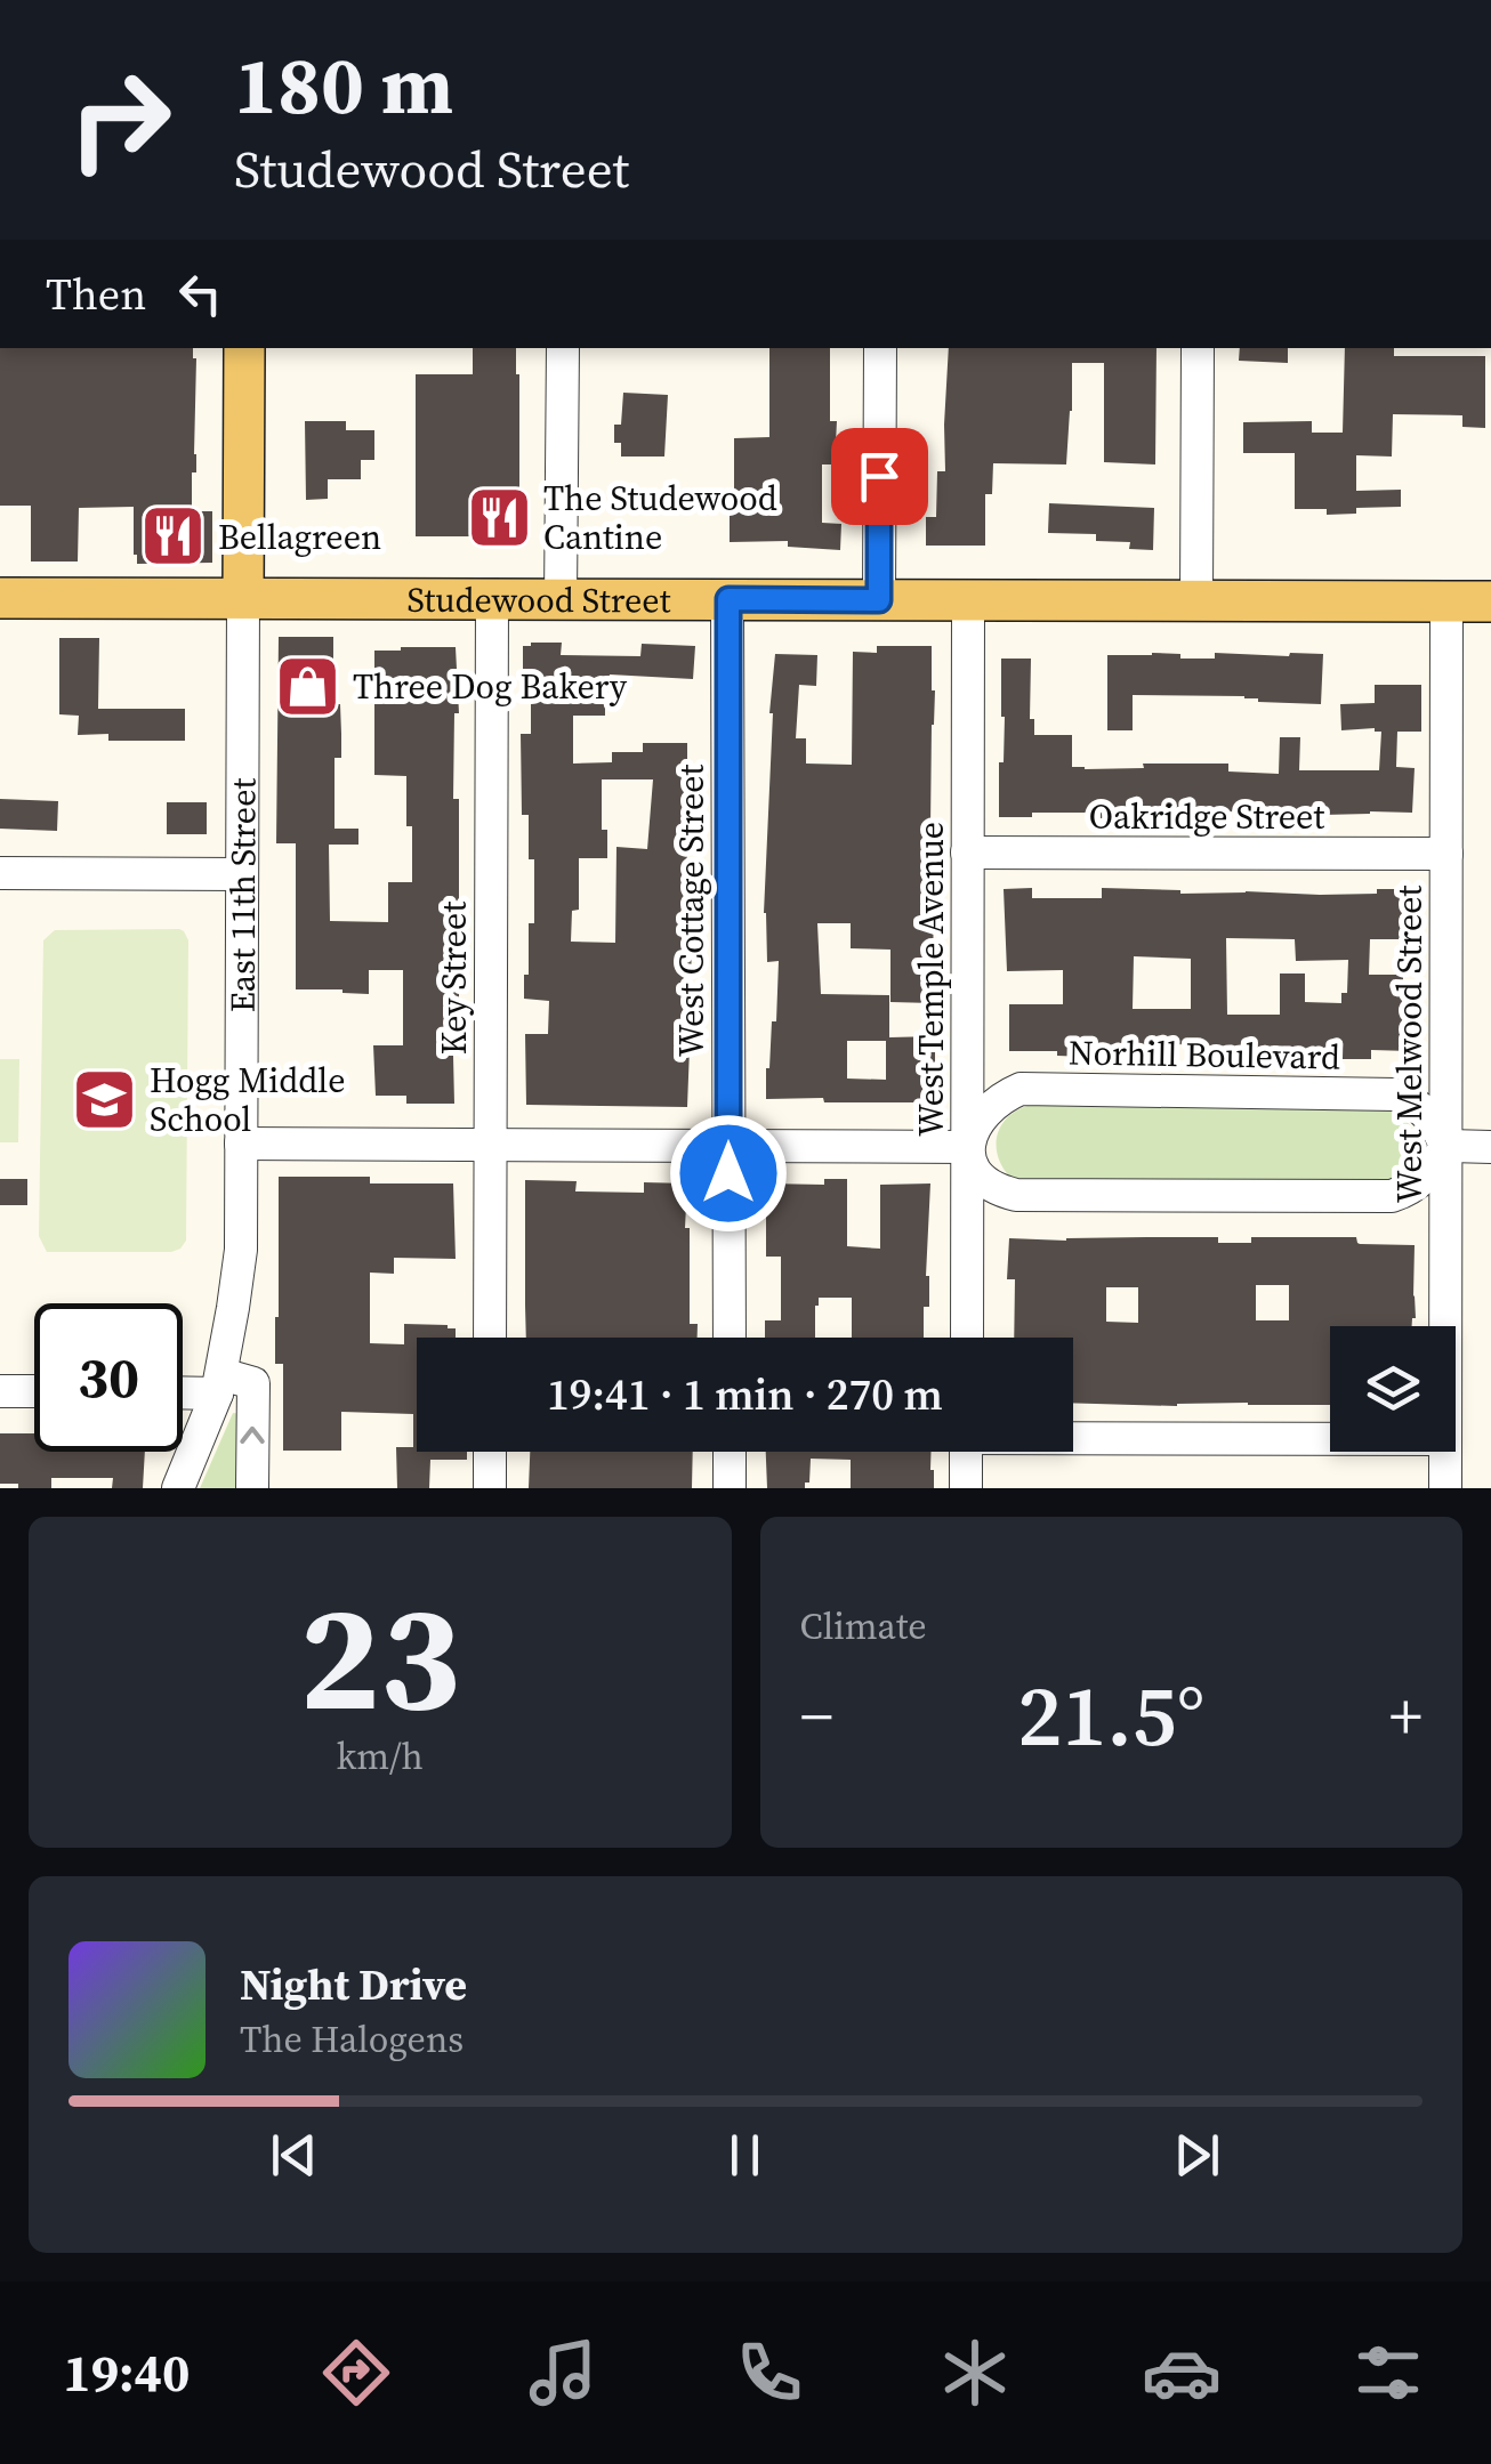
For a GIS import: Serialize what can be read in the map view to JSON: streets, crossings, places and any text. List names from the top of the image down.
{
  "streets": {
    "main road": ["Studewood Street", "East 11th Street"],
    "street": [
      "Oakridge Street",
      "West Cottage Street",
      "Key Street",
      "West Temple Avenue",
      "West Melwood Street",
      "Norhill Boulevard"
    ]
  },
  "crossings": [
    ["Studewood Street", "East 11th Street"],
    ["Studewood Street", "West Cottage Street"],
    ["Studewood Street", "Key Street"],
    ["Studewood Street", "West Temple Avenue"],
    ["Studewood Street", "West Melwood Street"],
    ["Oakridge Street", "West Temple Avenue"],
    ["Oakridge Street", "West Melwood Street"],
    ["West Temple Avenue", "Norhill Boulevard"],
    ["West Melwood Street", "Norhill Boulevard"]
  ],
  "places": {
    "restaurant": ["The Studewood Cantine", "Bellagreen"],
    "shop": ["Three Dog Bakery"],
    "school or university": ["Hogg Middle School"]
  },
  "page": {
    "turn": ["180 m", "Studewood Street"],
    "then": "Then",
    "limit": "30",
    "trip": "19:41 · 1 min · 270 m",
    "tile": [
      ["23", "km/h"],
      "Climate"
    ],
    "heat": ["−", "21.5°", "+"],
    "song": ["Night Drive", "The Halogens"],
    "tabs": "19:40"
  }
}
